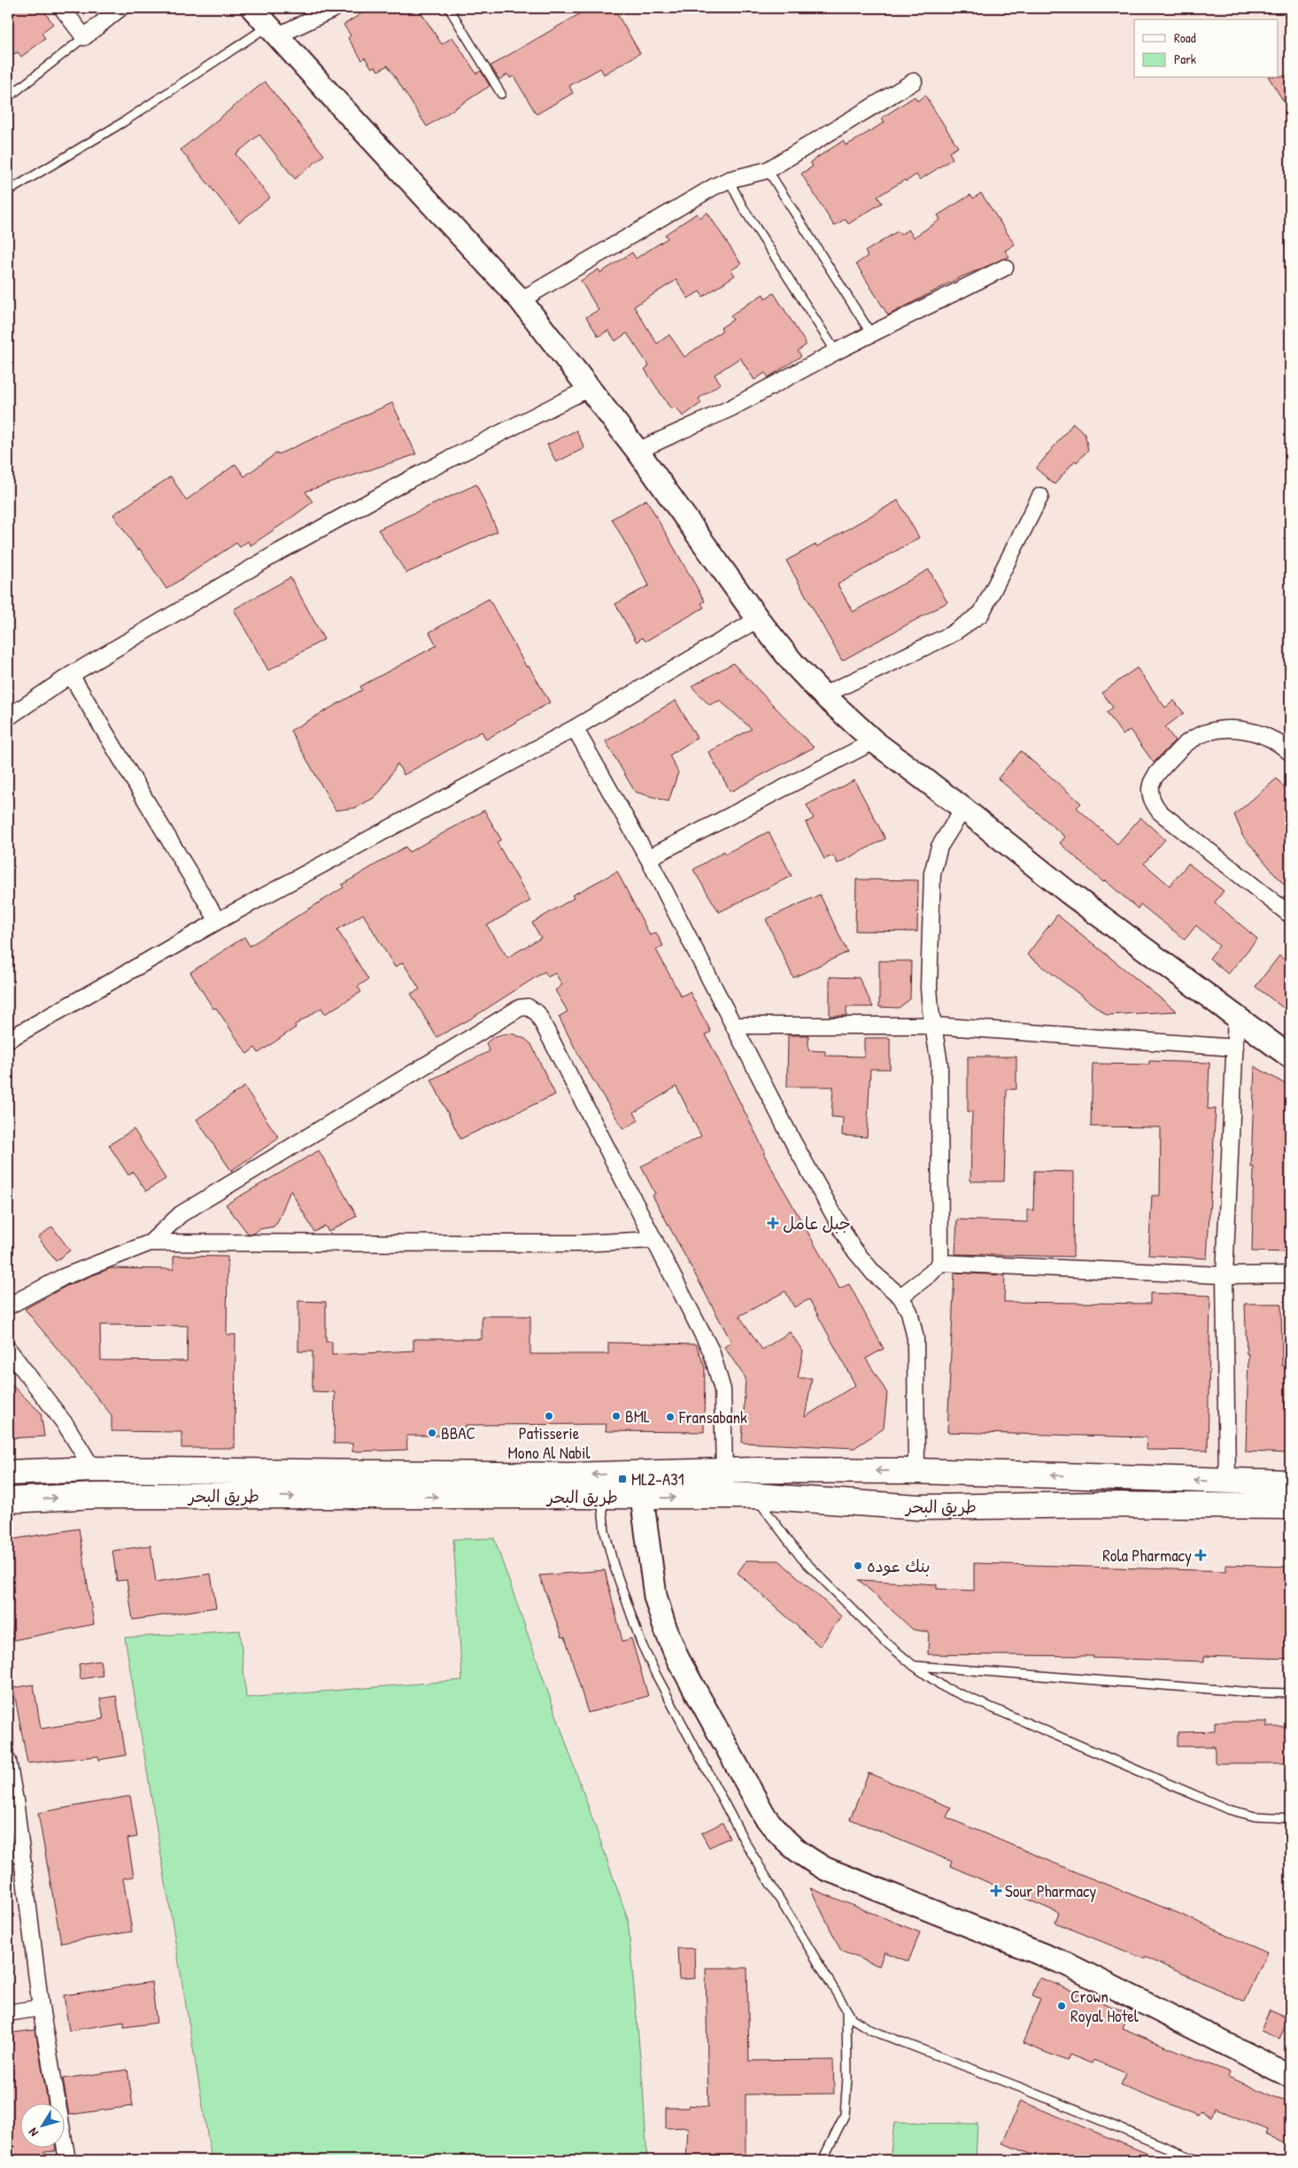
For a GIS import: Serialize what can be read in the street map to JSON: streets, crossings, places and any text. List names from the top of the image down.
{
  "streets": {
    "highway": ["طريق البحر"]
  },
  "places": {
    "health": ["جبل عامل", "Rola Pharmacy", "Sour Pharmacy"],
    "other": [
      "Patisserie Mono Al Nabil",
      "BML",
      "Fransabank",
      "BBAC",
      "بنك عوده",
      "Crown Royal Hotel"
    ],
    "transit": ["ML2-A31"]
  },
  "legend": ["Road", "Park"],
  "north": "bottom left"
}
